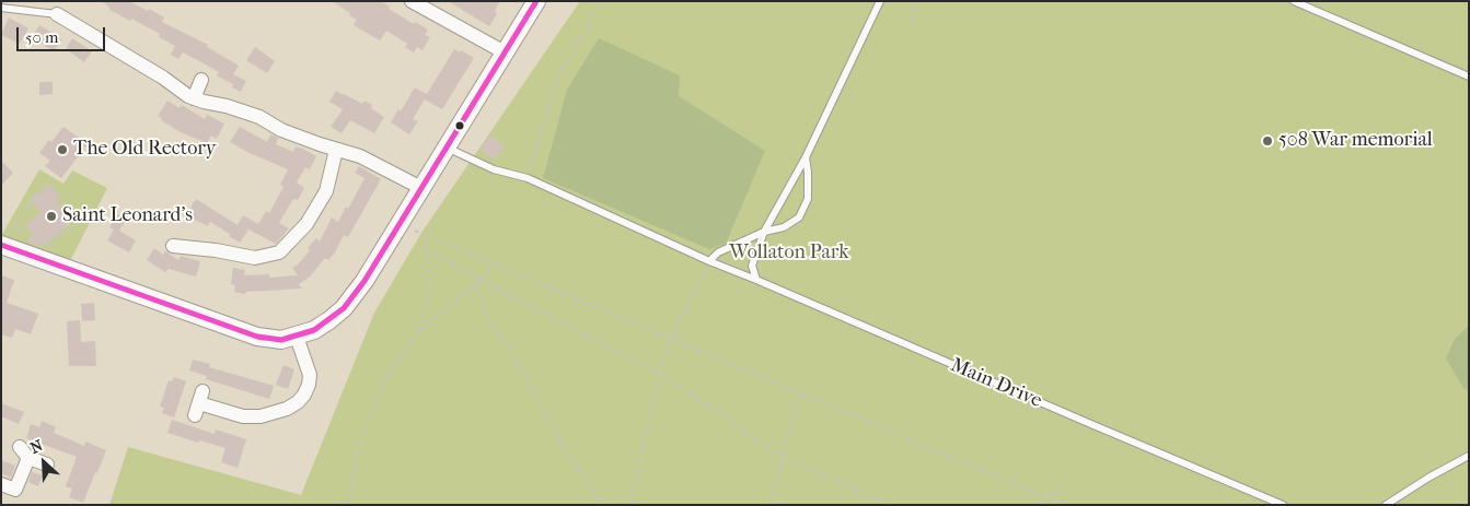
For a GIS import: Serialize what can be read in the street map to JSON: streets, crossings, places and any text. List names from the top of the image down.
{
  "streets": {
    "lane": ["Main Drive"]
  },
  "parks": ["Wollaton Park"],
  "places": ["508 War memorial", "The Old Rectory", "Saint Leonard's"],
  "scale_bar": "50 m",
  "north": "top left"
}
